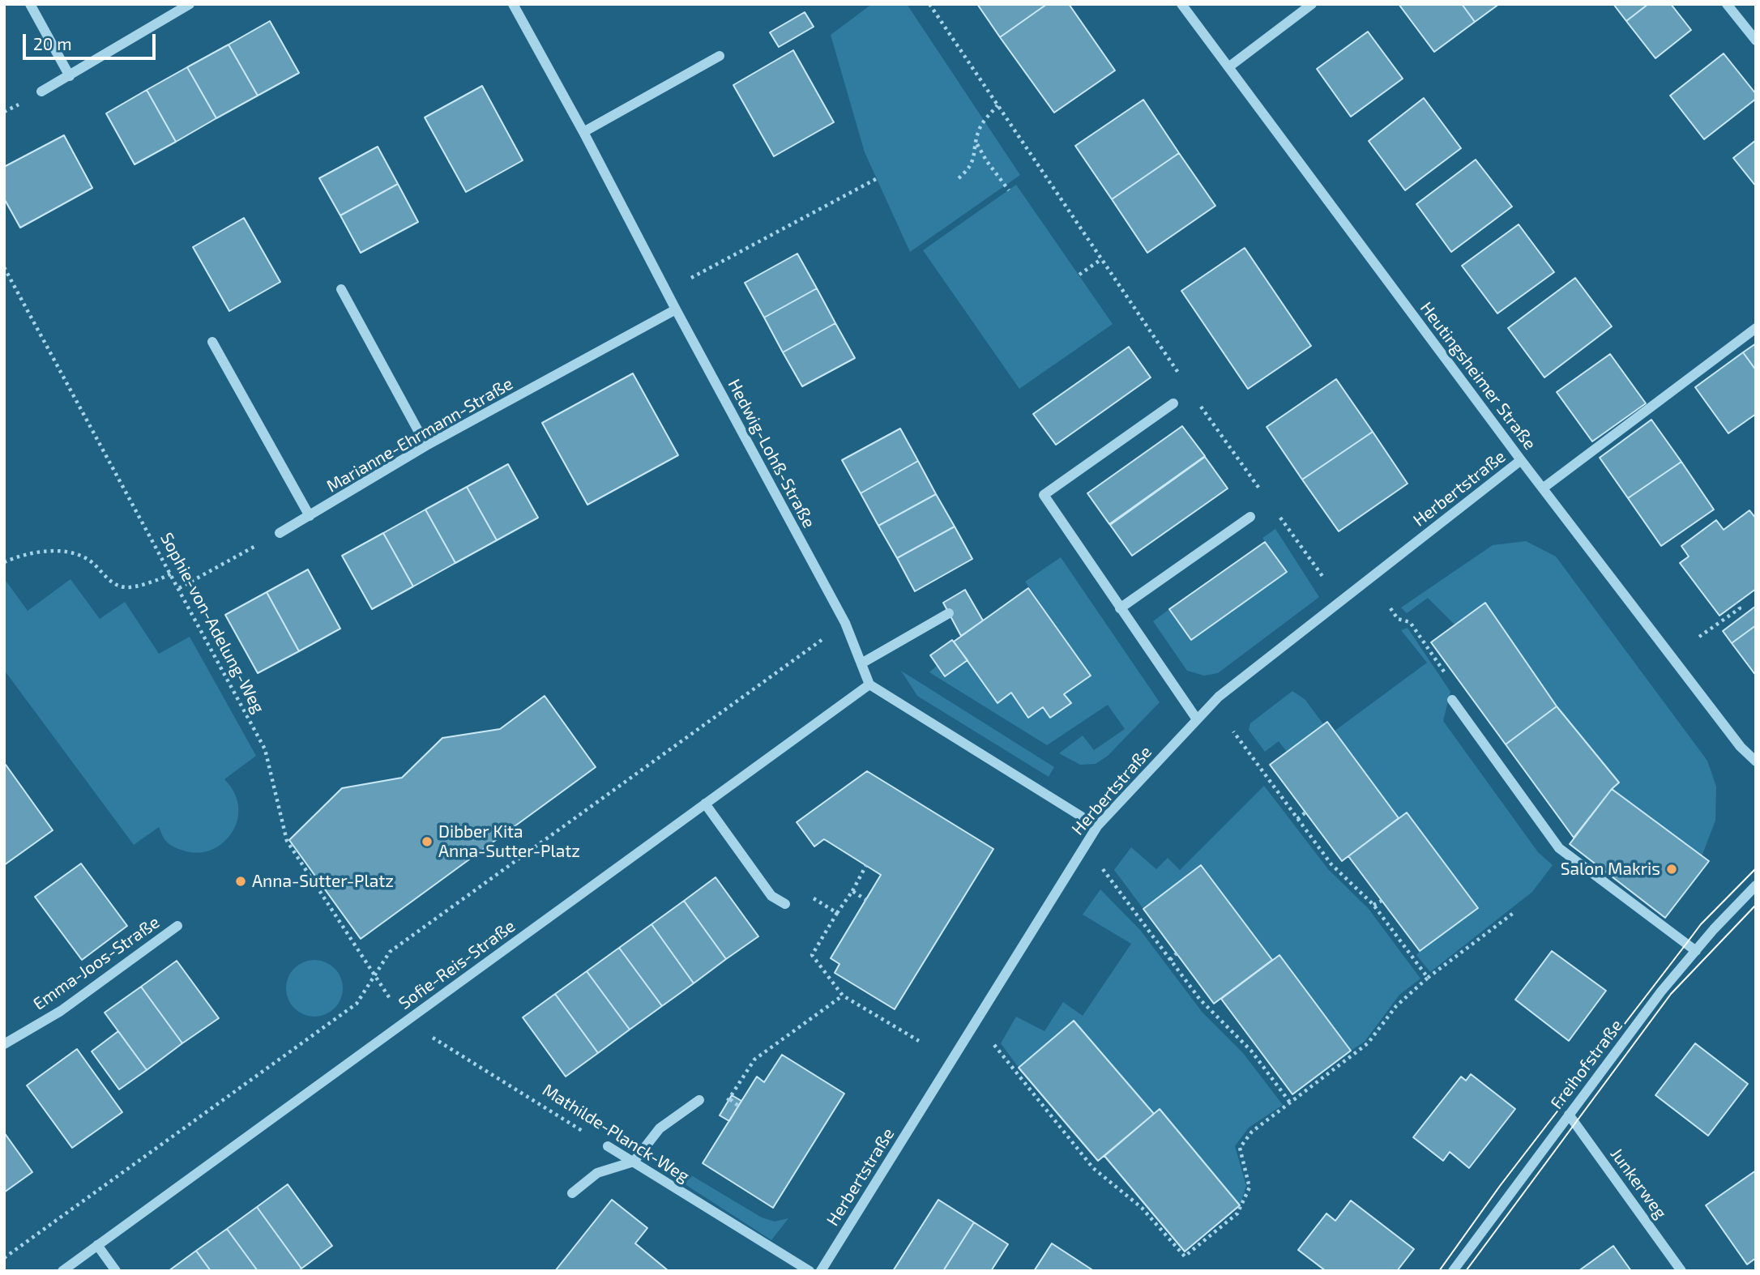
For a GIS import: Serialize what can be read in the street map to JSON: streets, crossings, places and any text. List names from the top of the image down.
{
  "streets": {
    "street": [
      "Heutingsheimer Straße",
      "Marianne-Ehrmann-Straße",
      "Hedwig-Lohß-Straße",
      "Herbertstraße",
      "Emma-Joos-Straße",
      "Sofie-Reis-Straße",
      "Freihofstraße",
      "Mathilde-Planck-Weg",
      "Junkerweg"
    ],
    "path": ["Sophie-von-Adelung-Weg"]
  },
  "crossings": [
    ["Heutingsheimer Straße", "Herbertstraße"],
    ["Marianne-Ehrmann-Straße", "Hedwig-Lohß-Straße"],
    ["Hedwig-Lohß-Straße", "Sofie-Reis-Straße"],
    ["Sofie-Reis-Straße", "Mathilde-Planck-Weg"],
    ["Freihofstraße", "Junkerweg"]
  ],
  "places": ["Dibber Kita Anna-Sutter-Platz", "Salon Makris", "Anna-Sutter-Platz"],
  "scale_bar": "20 m"
}
